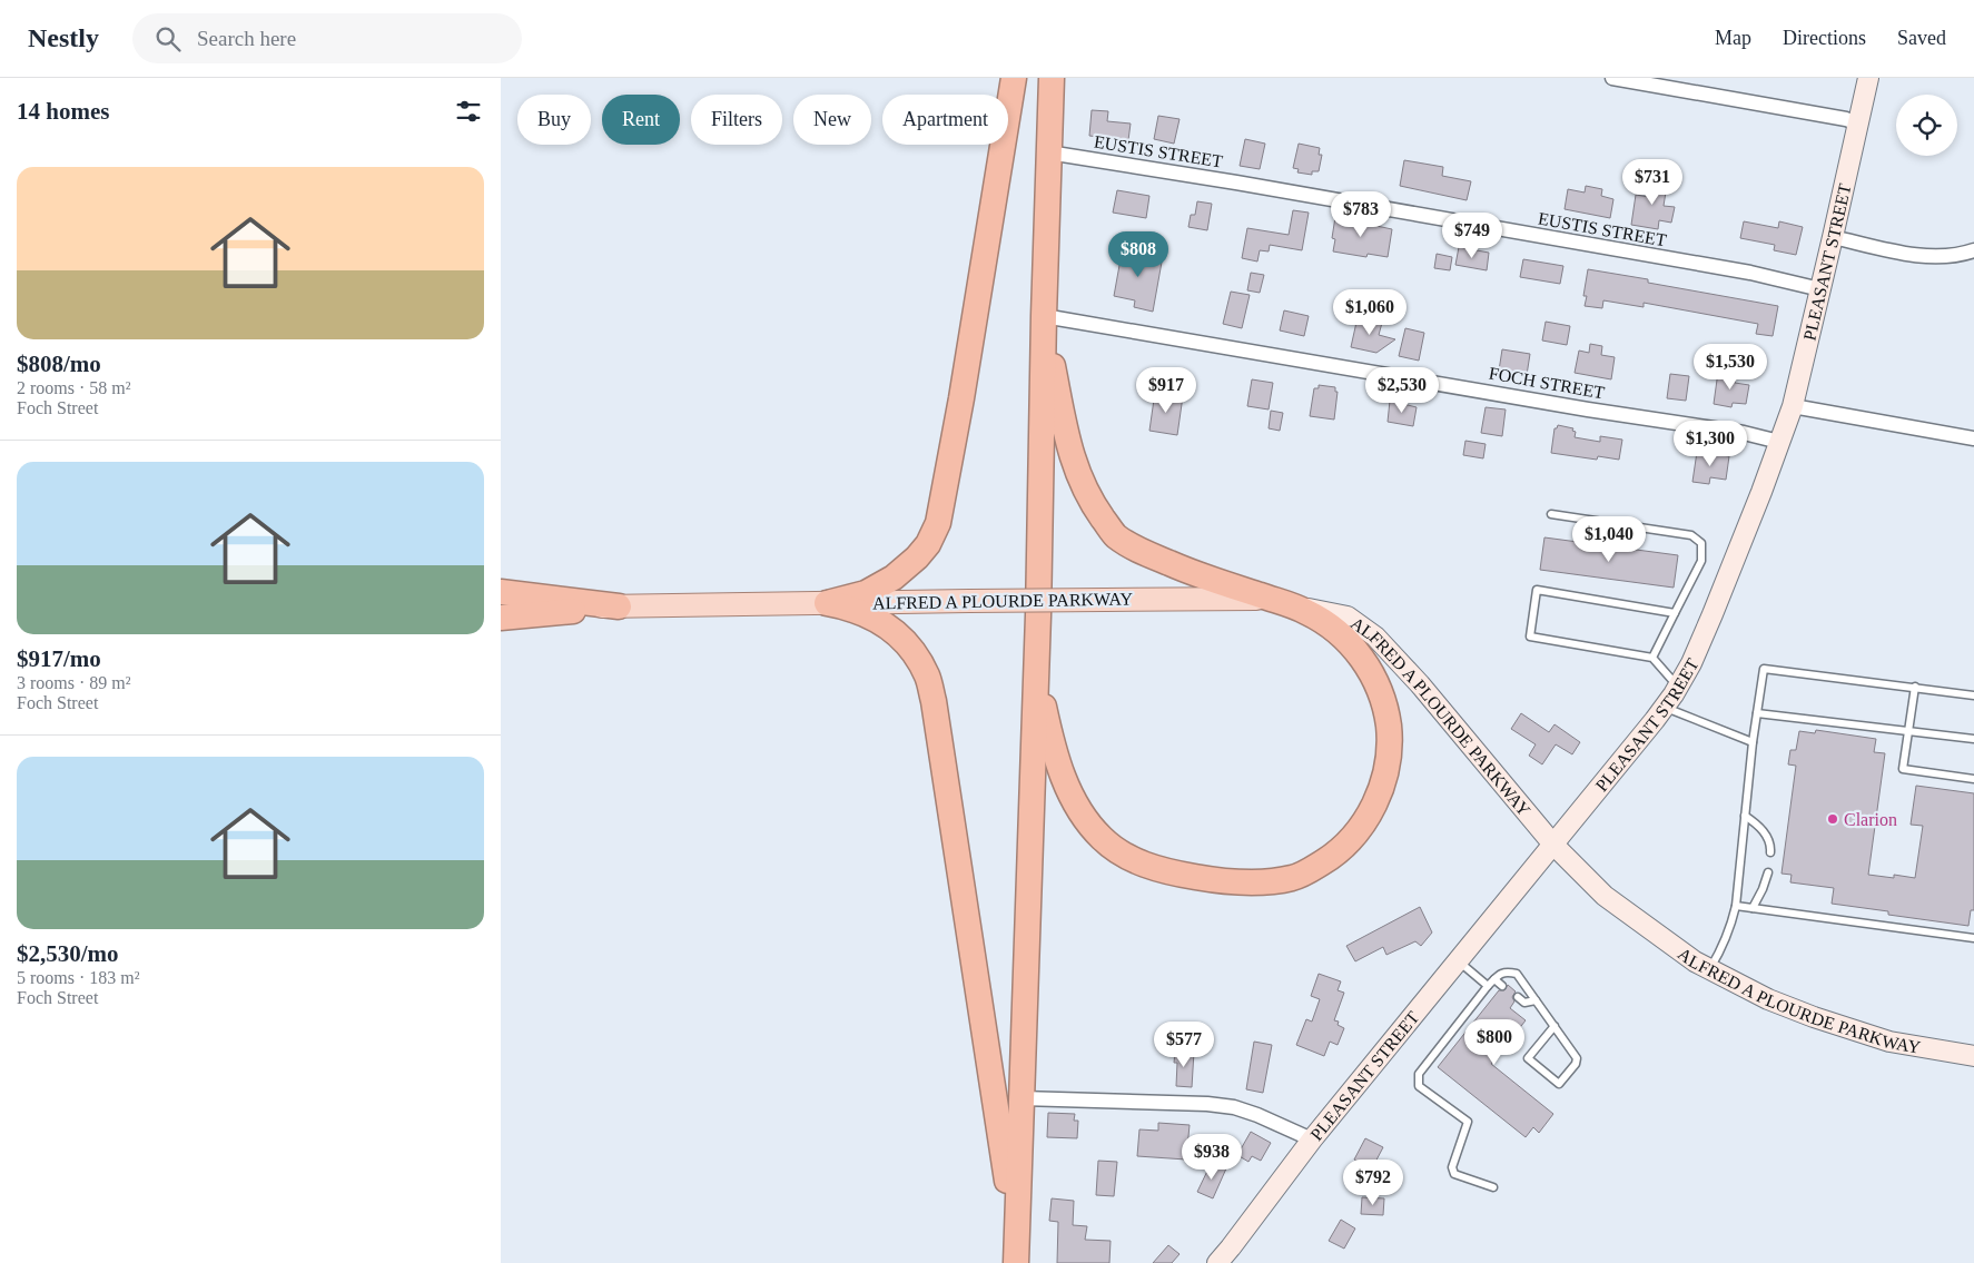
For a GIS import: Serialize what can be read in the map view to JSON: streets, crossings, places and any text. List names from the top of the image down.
{
  "streets": {
    "main road": ["PLEASANT STREET", "ALFRED A PLOURDE PARKWAY"],
    "street": ["EUSTIS STREET", "FOCH STREET"]
  },
  "crossings": [
    ["EUSTIS STREET", "PLEASANT STREET"],
    ["PLEASANT STREET", "FOCH STREET"],
    ["PLEASANT STREET", "ALFRED A PLOURDE PARKWAY"]
  ],
  "places": ["Clarion"],
  "page": {
    "header": "Nestly",
    "search": "Search here",
    "nav": ["Map", "Directions", "Saved"],
    "heading": "14 homes",
    "chip": [
      "Buy",
      "Rent",
      "Filters",
      "New",
      "Apartment"
    ],
    "list": [
      {
        "name": "$808/mo",
        "note": "2 rooms · 58 m² · Foch Street"
      },
      {
        "name": "$917/mo",
        "note": "3 rooms · 89 m² · Foch Street"
      },
      {
        "name": "$2,530/mo",
        "note": "5 rooms · 183 m² · Foch Street"
      }
    ],
    "price": [
      "$731",
      "$783",
      "$749",
      "$808",
      "$1,060",
      "$1,530",
      "$917",
      "$2,530",
      "$1,300",
      "$1,040",
      "$800",
      "$577",
      "$938",
      "$792"
    ]
  }
}
